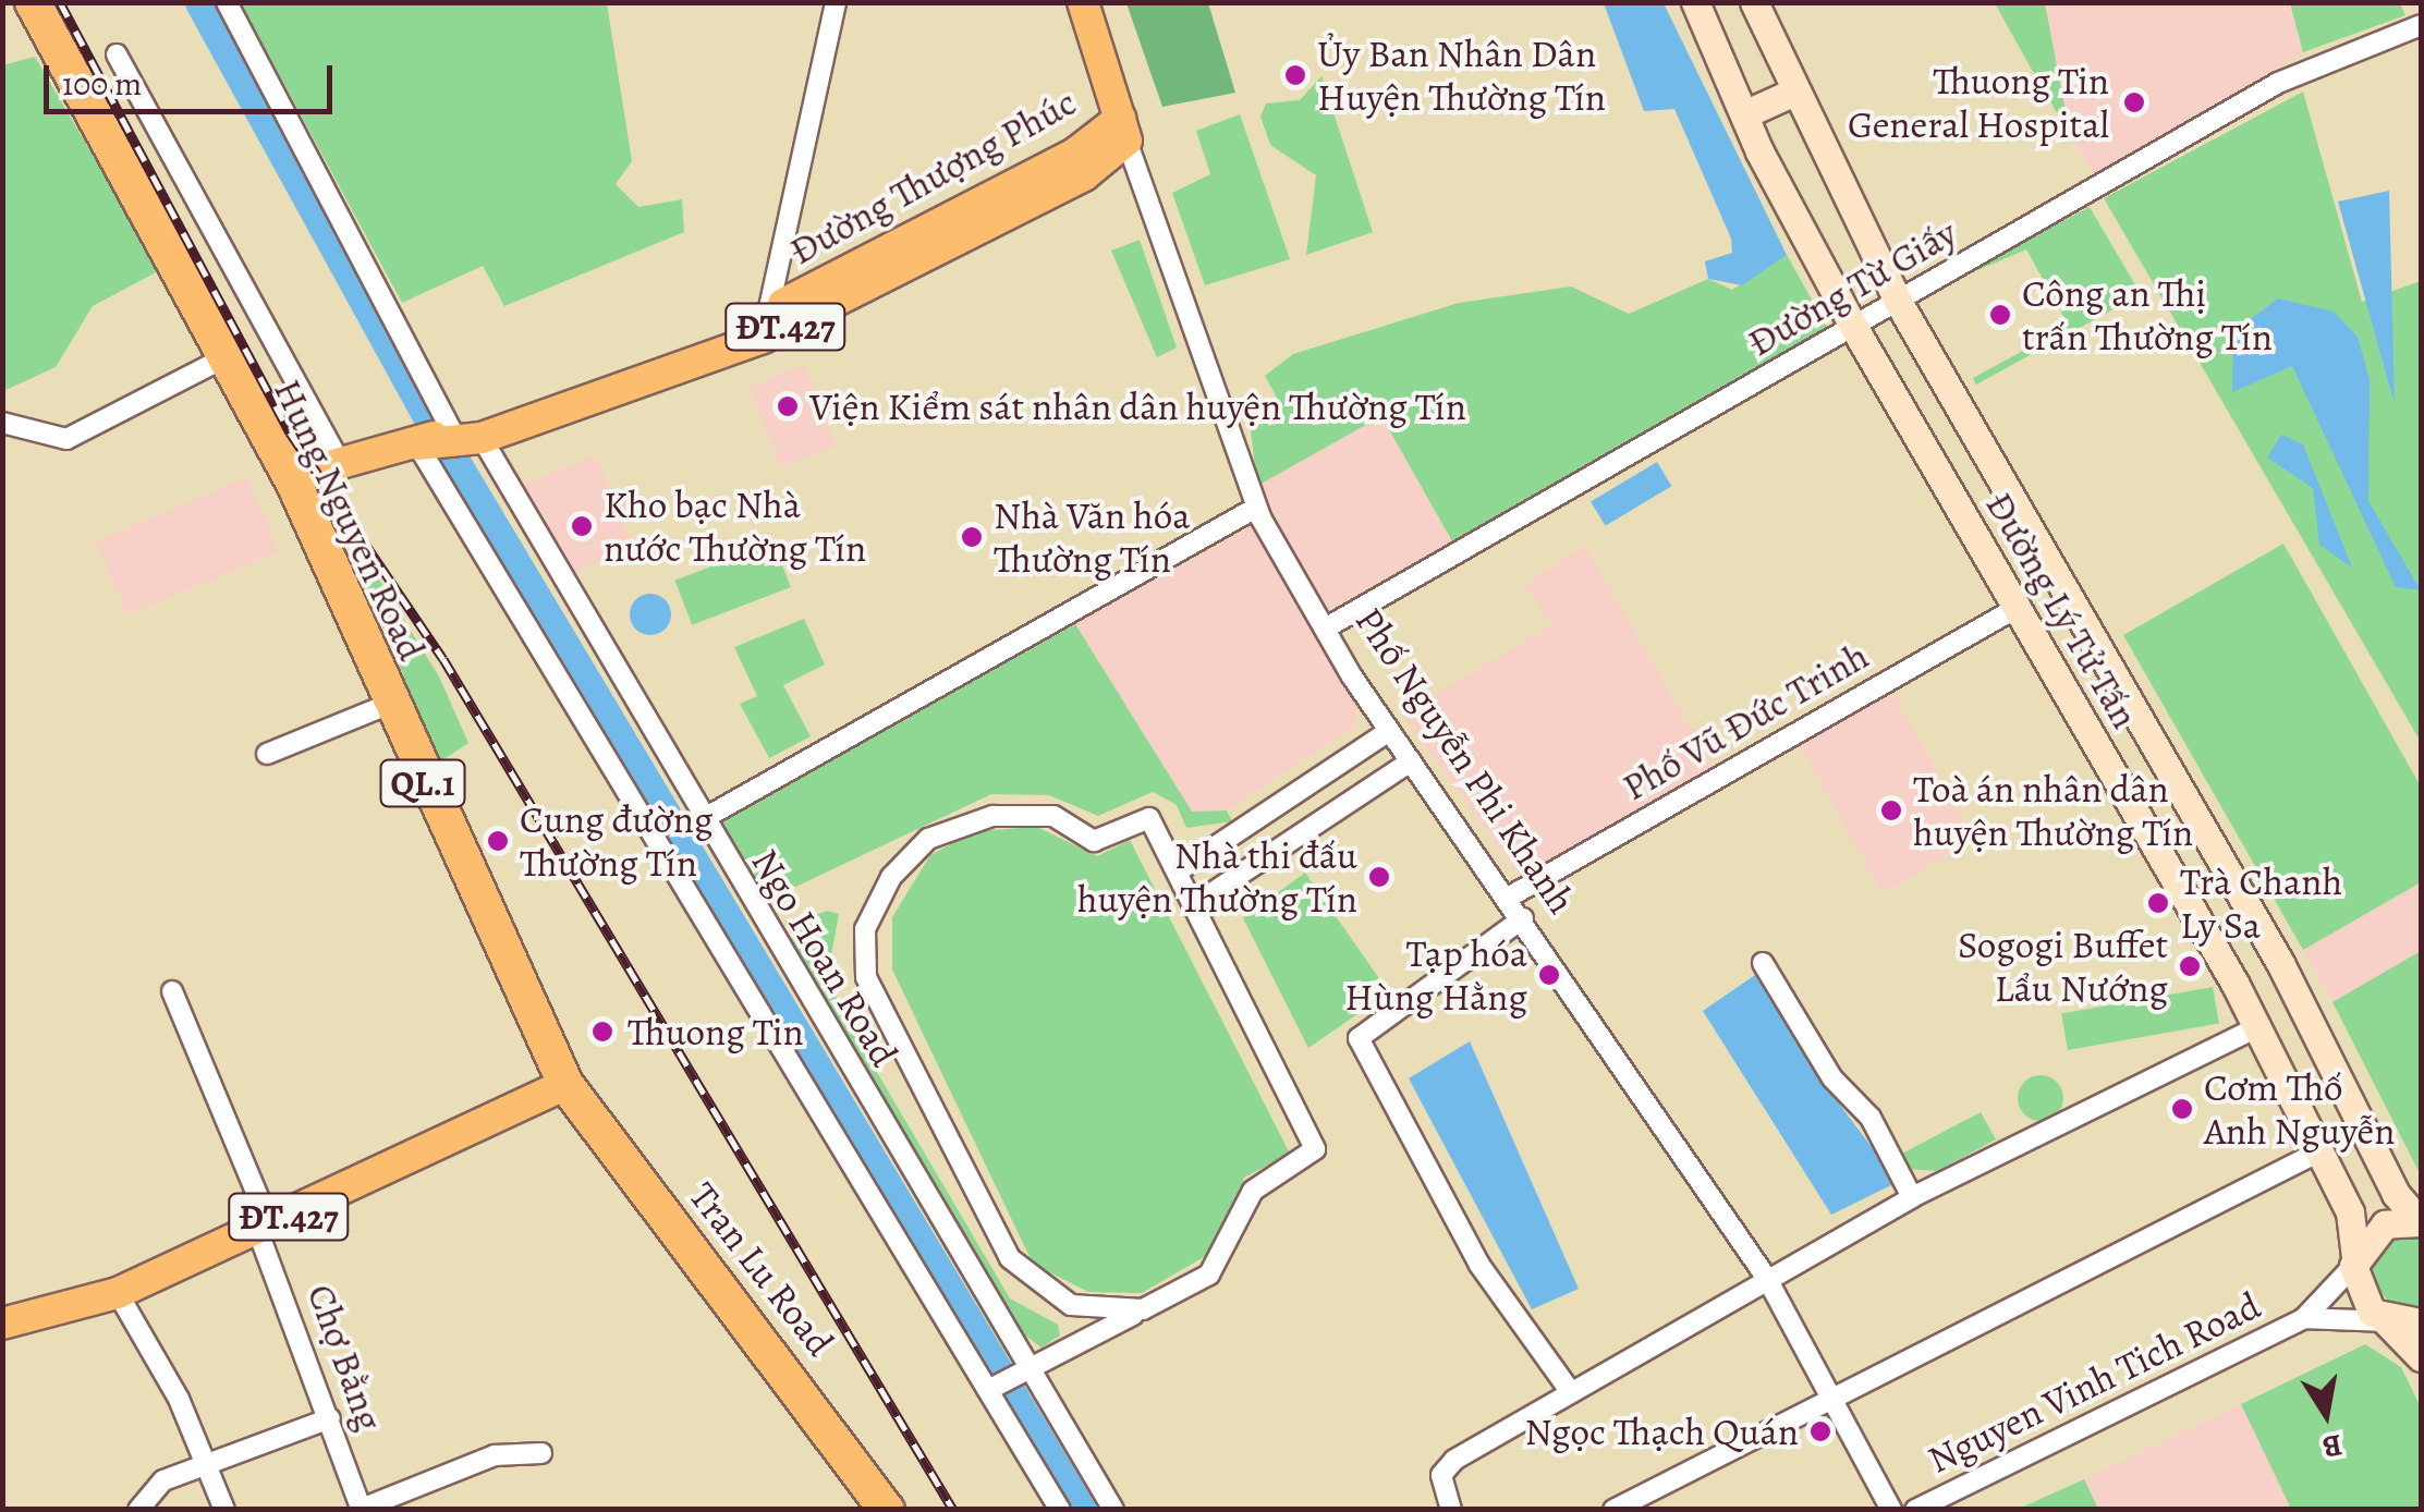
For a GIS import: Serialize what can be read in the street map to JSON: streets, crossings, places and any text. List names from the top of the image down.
{
  "streets": {
    "highway": ["Hung Nguyen Road", "QL.1", "Tran Lu Road"],
    "main road": ["Đường Thượng Phúc", "ĐT.427", "Phố Nguyễn Phi Khanh"],
    "street": [
      "Đường Từ Giấy",
      "Đường Lý Tử Tấn",
      "Phố Vũ Đức Trinh",
      "Ngo Hoan Road",
      "Chợ Bằng",
      "Nguyen Vinh Tich Road"
    ]
  },
  "crossings": [
    ["Đường Thượng Phúc", "Hung Nguyen Road"],
    ["Đường Thượng Phúc", "Phố Nguyễn Phi Khanh"],
    ["Đường Thượng Phúc", "Ngo Hoan Road"],
    ["Đường Từ Giấy", "Đường Lý Tử Tấn"],
    ["Đường Từ Giấy", "Phố Nguyễn Phi Khanh"],
    ["ĐT.427", "Hung Nguyen Road"],
    ["ĐT.427", "Tran Lu Road"],
    ["ĐT.427", "Chợ Bằng"],
    ["Hung Nguyen Road", "Tran Lu Road"],
    ["Đường Lý Tử Tấn", "Phố Vũ Đức Trinh"],
    ["Phố Vũ Đức Trinh", "Phố Nguyễn Phi Khanh"]
  ],
  "places": [
    "Ủy Ban Nhân Dân Huyện Thường Tín",
    "Thuong Tin General Hospital",
    "Công an Thị trấn Thường Tín",
    "Viện Kiểm sát nhân dân huyện Thường Tín",
    "Kho bạc Nhà nước Thường Tín",
    "Nhà Văn hóa Thường Tín",
    "Toà án nhân dân huyện Thường Tín",
    "Cung đường Thường Tín",
    "Nhà thi đấu huyện Thường Tín",
    "Trà Chanh Ly Sa",
    "Sogogi Buffet Lẩu Nướng",
    "Tạp hóa Hùng Hằng",
    "Thuong Tin",
    "Cơm Thố Anh Nguyễn",
    "Ngọc Thạch Quán"
  ],
  "scale_bar": "100 m",
  "north": "bottom"
}
